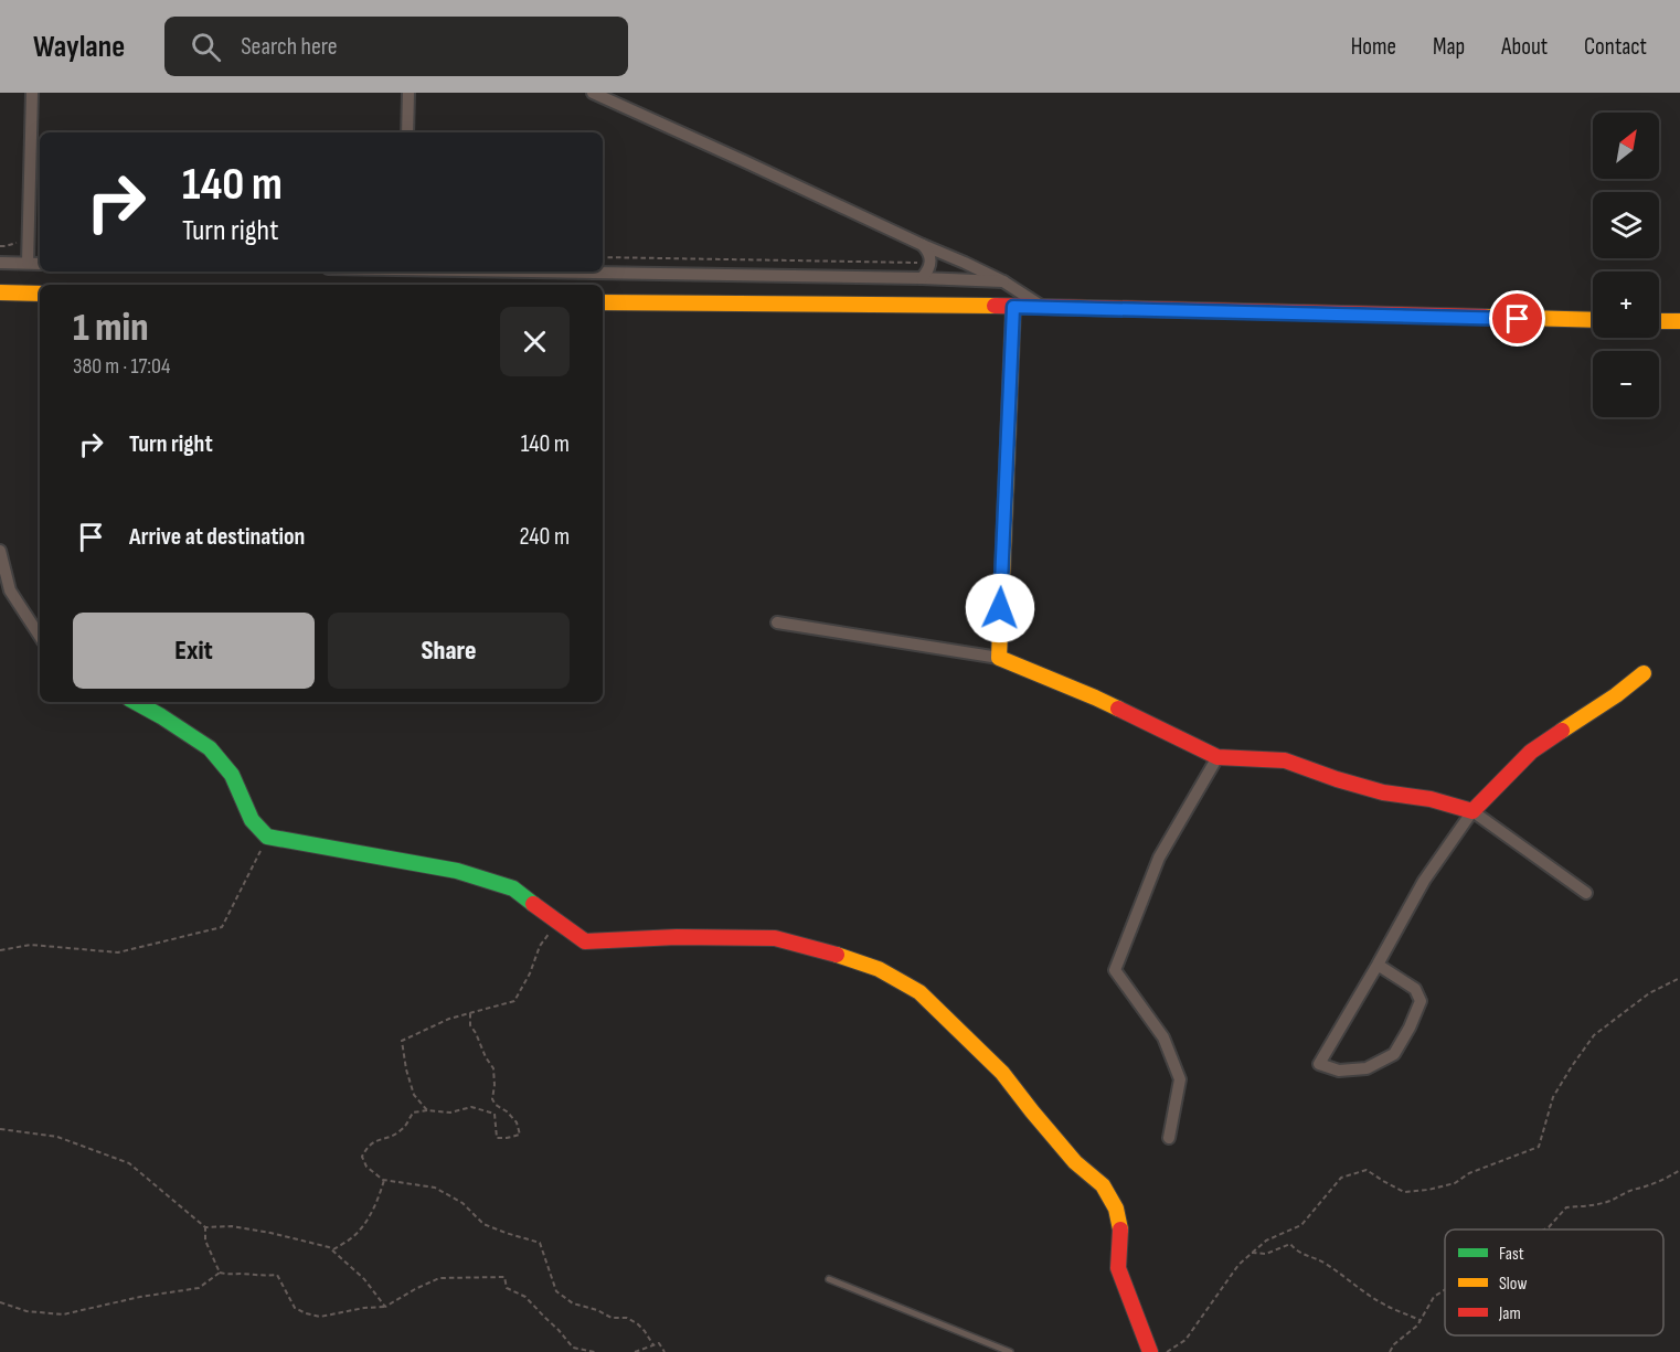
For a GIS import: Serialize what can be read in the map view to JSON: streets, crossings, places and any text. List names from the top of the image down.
{
  "legend": ["Fast", "Slow", "Jam"],
  "north": "top right",
  "page": {
    "header": "Waylane",
    "search": "Search here",
    "nav": [
      "Home",
      "Map",
      "About",
      "Contact"
    ],
    "map_buttons": ["+", "−"],
    "turn": ["140 m", "Turn right"],
    "heading": ["1 min", "380 m · 17:04"],
    "list": [
      {
        "name": "Turn right",
        "value": "140 m"
      },
      {
        "name": "Arrive at destination",
        "value": "240 m"
      }
    ],
    "buttons": ["Exit", "Share"]
  }
}
